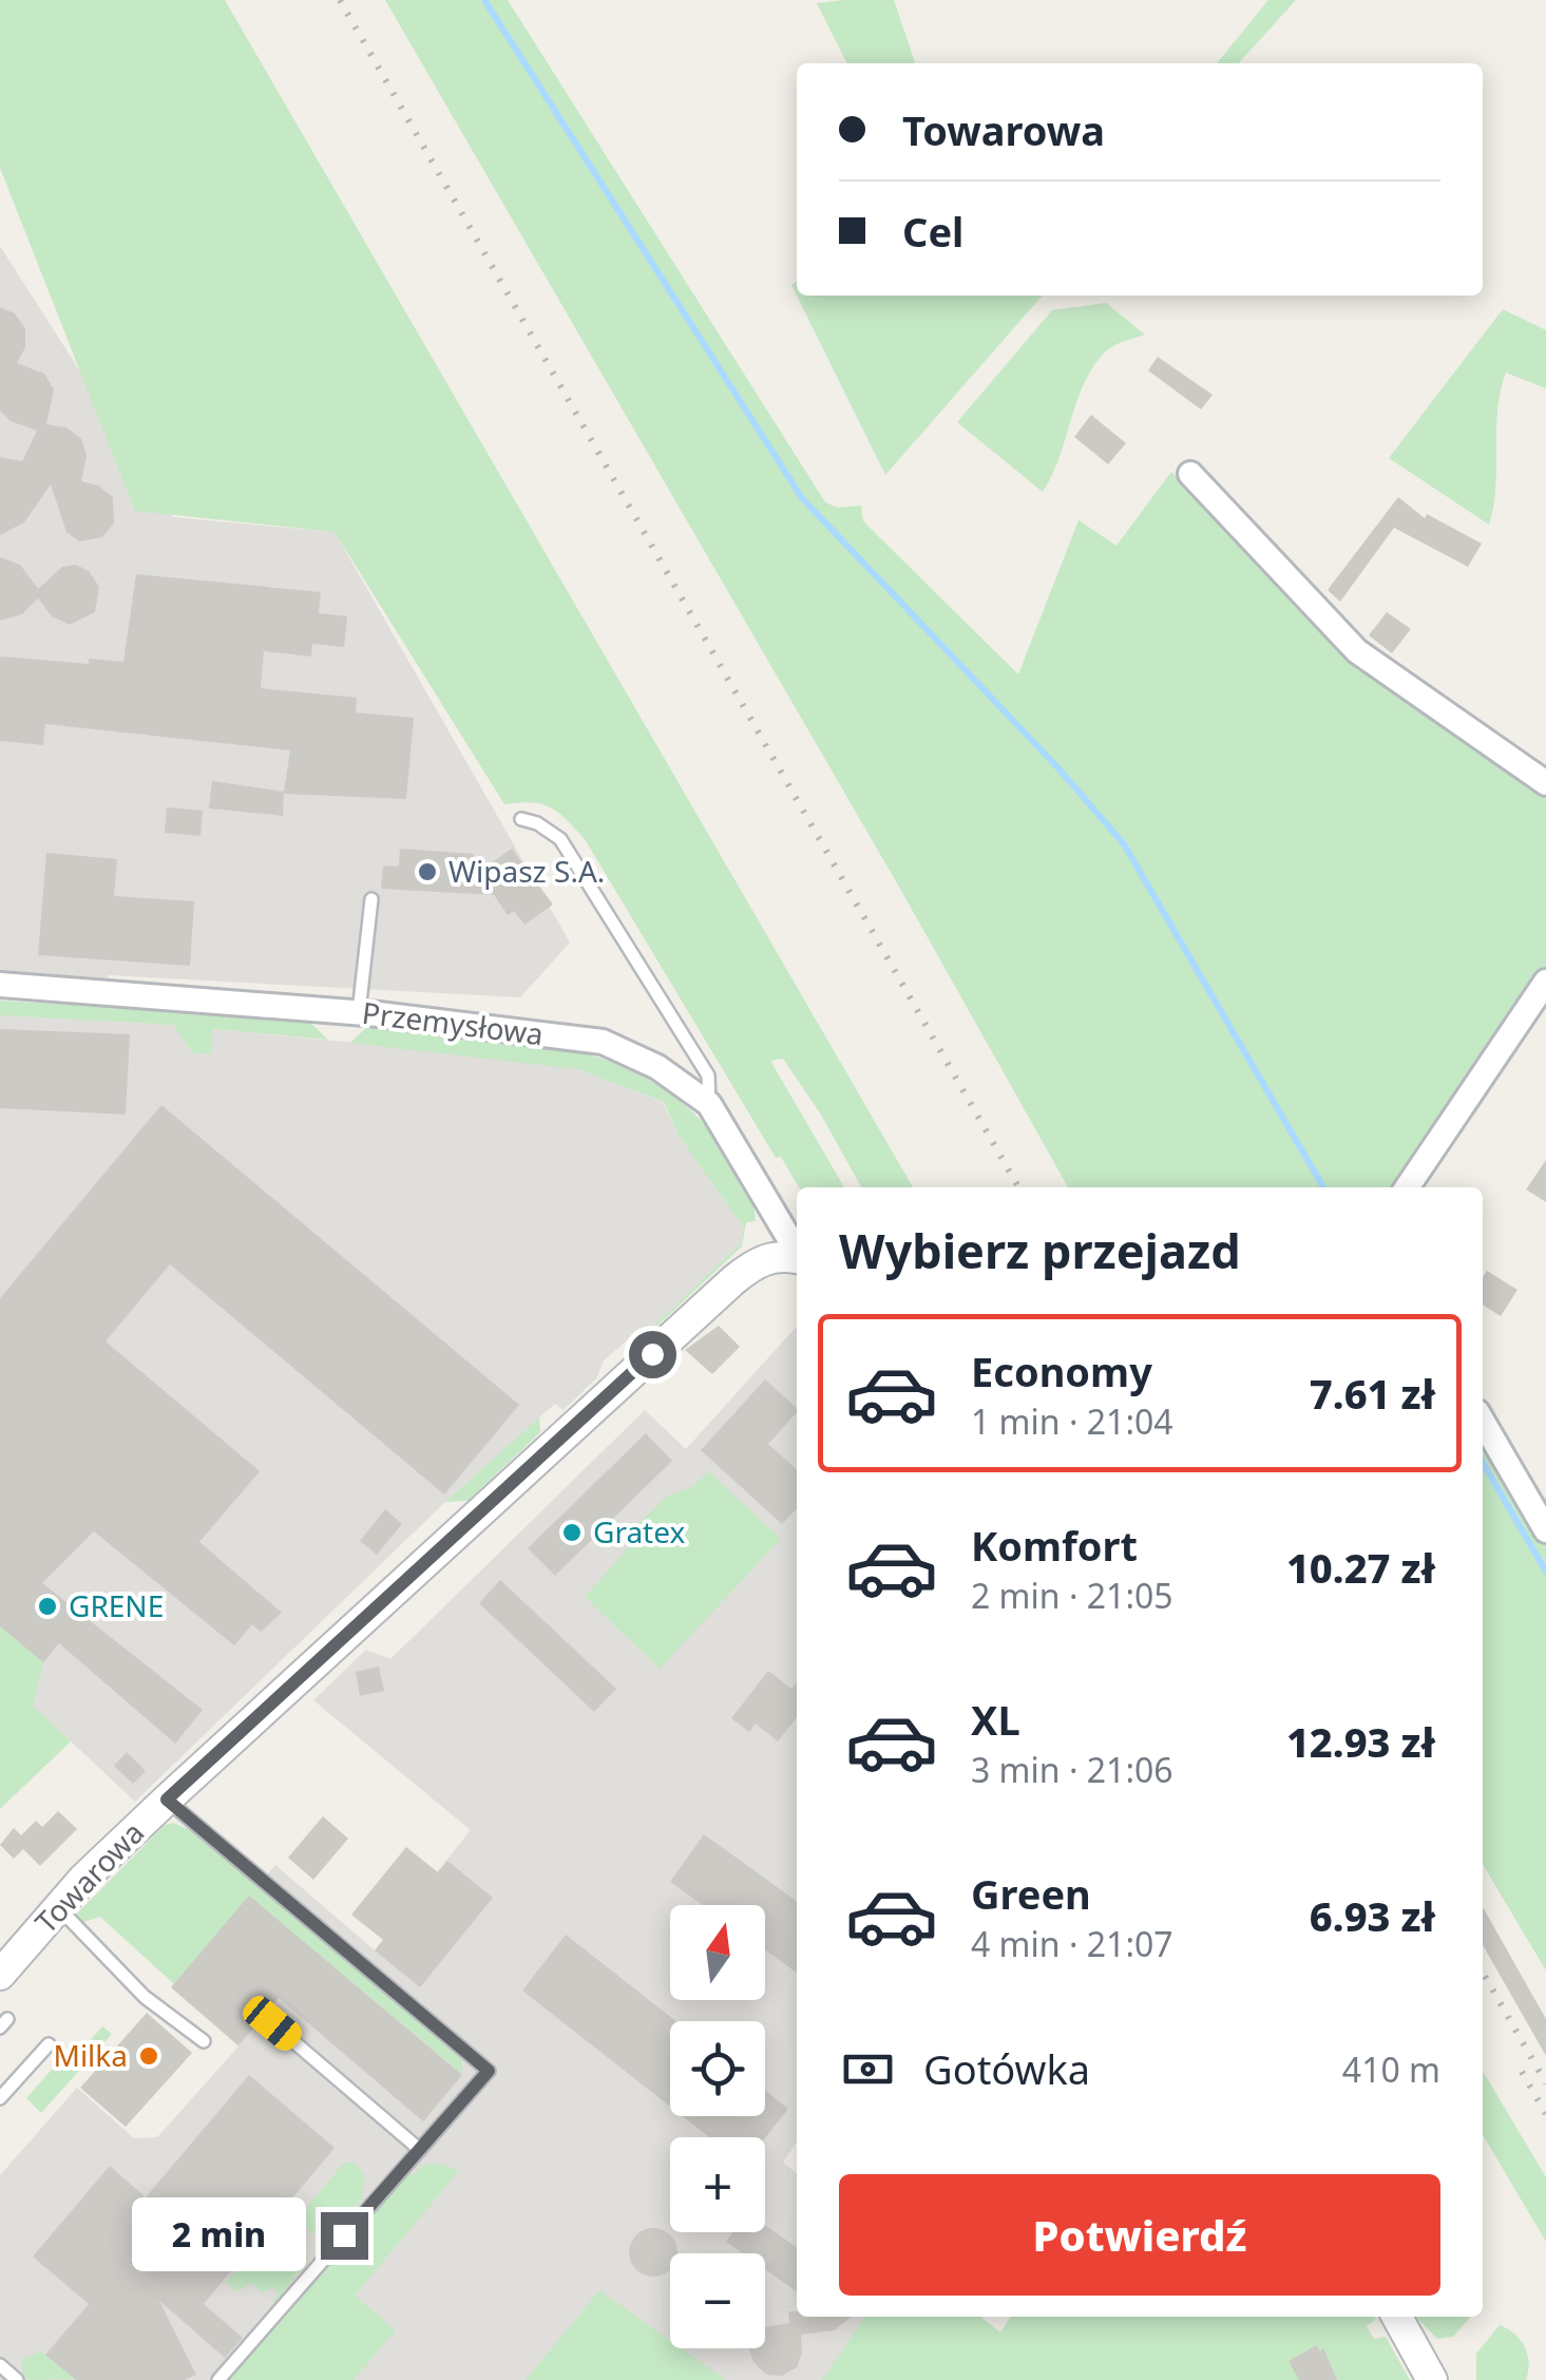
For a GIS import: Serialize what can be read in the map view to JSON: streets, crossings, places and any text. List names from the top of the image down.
{
  "streets": {
    "street": ["Przemysłowa", "Towarowa"]
  },
  "places": [
    "Wipasz S.A.",
    "Gratex",
    "GRENE",
    "Milka"
  ],
  "north": "top",
  "page": {
    "banner": ["Towarowa", "Cel"],
    "heading": "Wybierz przejazd",
    "list": [
      {
        "name": "Economy",
        "note": "1 min · 21:04",
        "value": "7.61 zł"
      },
      {
        "name": "Komfort",
        "note": "2 min · 21:05",
        "value": "10.27 zł"
      },
      {
        "name": "XL",
        "note": "3 min · 21:06",
        "value": "12.93 zł"
      },
      {
        "name": "Green",
        "note": "4 min · 21:07",
        "value": "6.93 zł"
      }
    ],
    "map_buttons": ["+", "−"],
    "pay": ["Gotówka", "410 m"],
    "buttons": "Potwierdź",
    "bubble": "2 min"
  }
}
